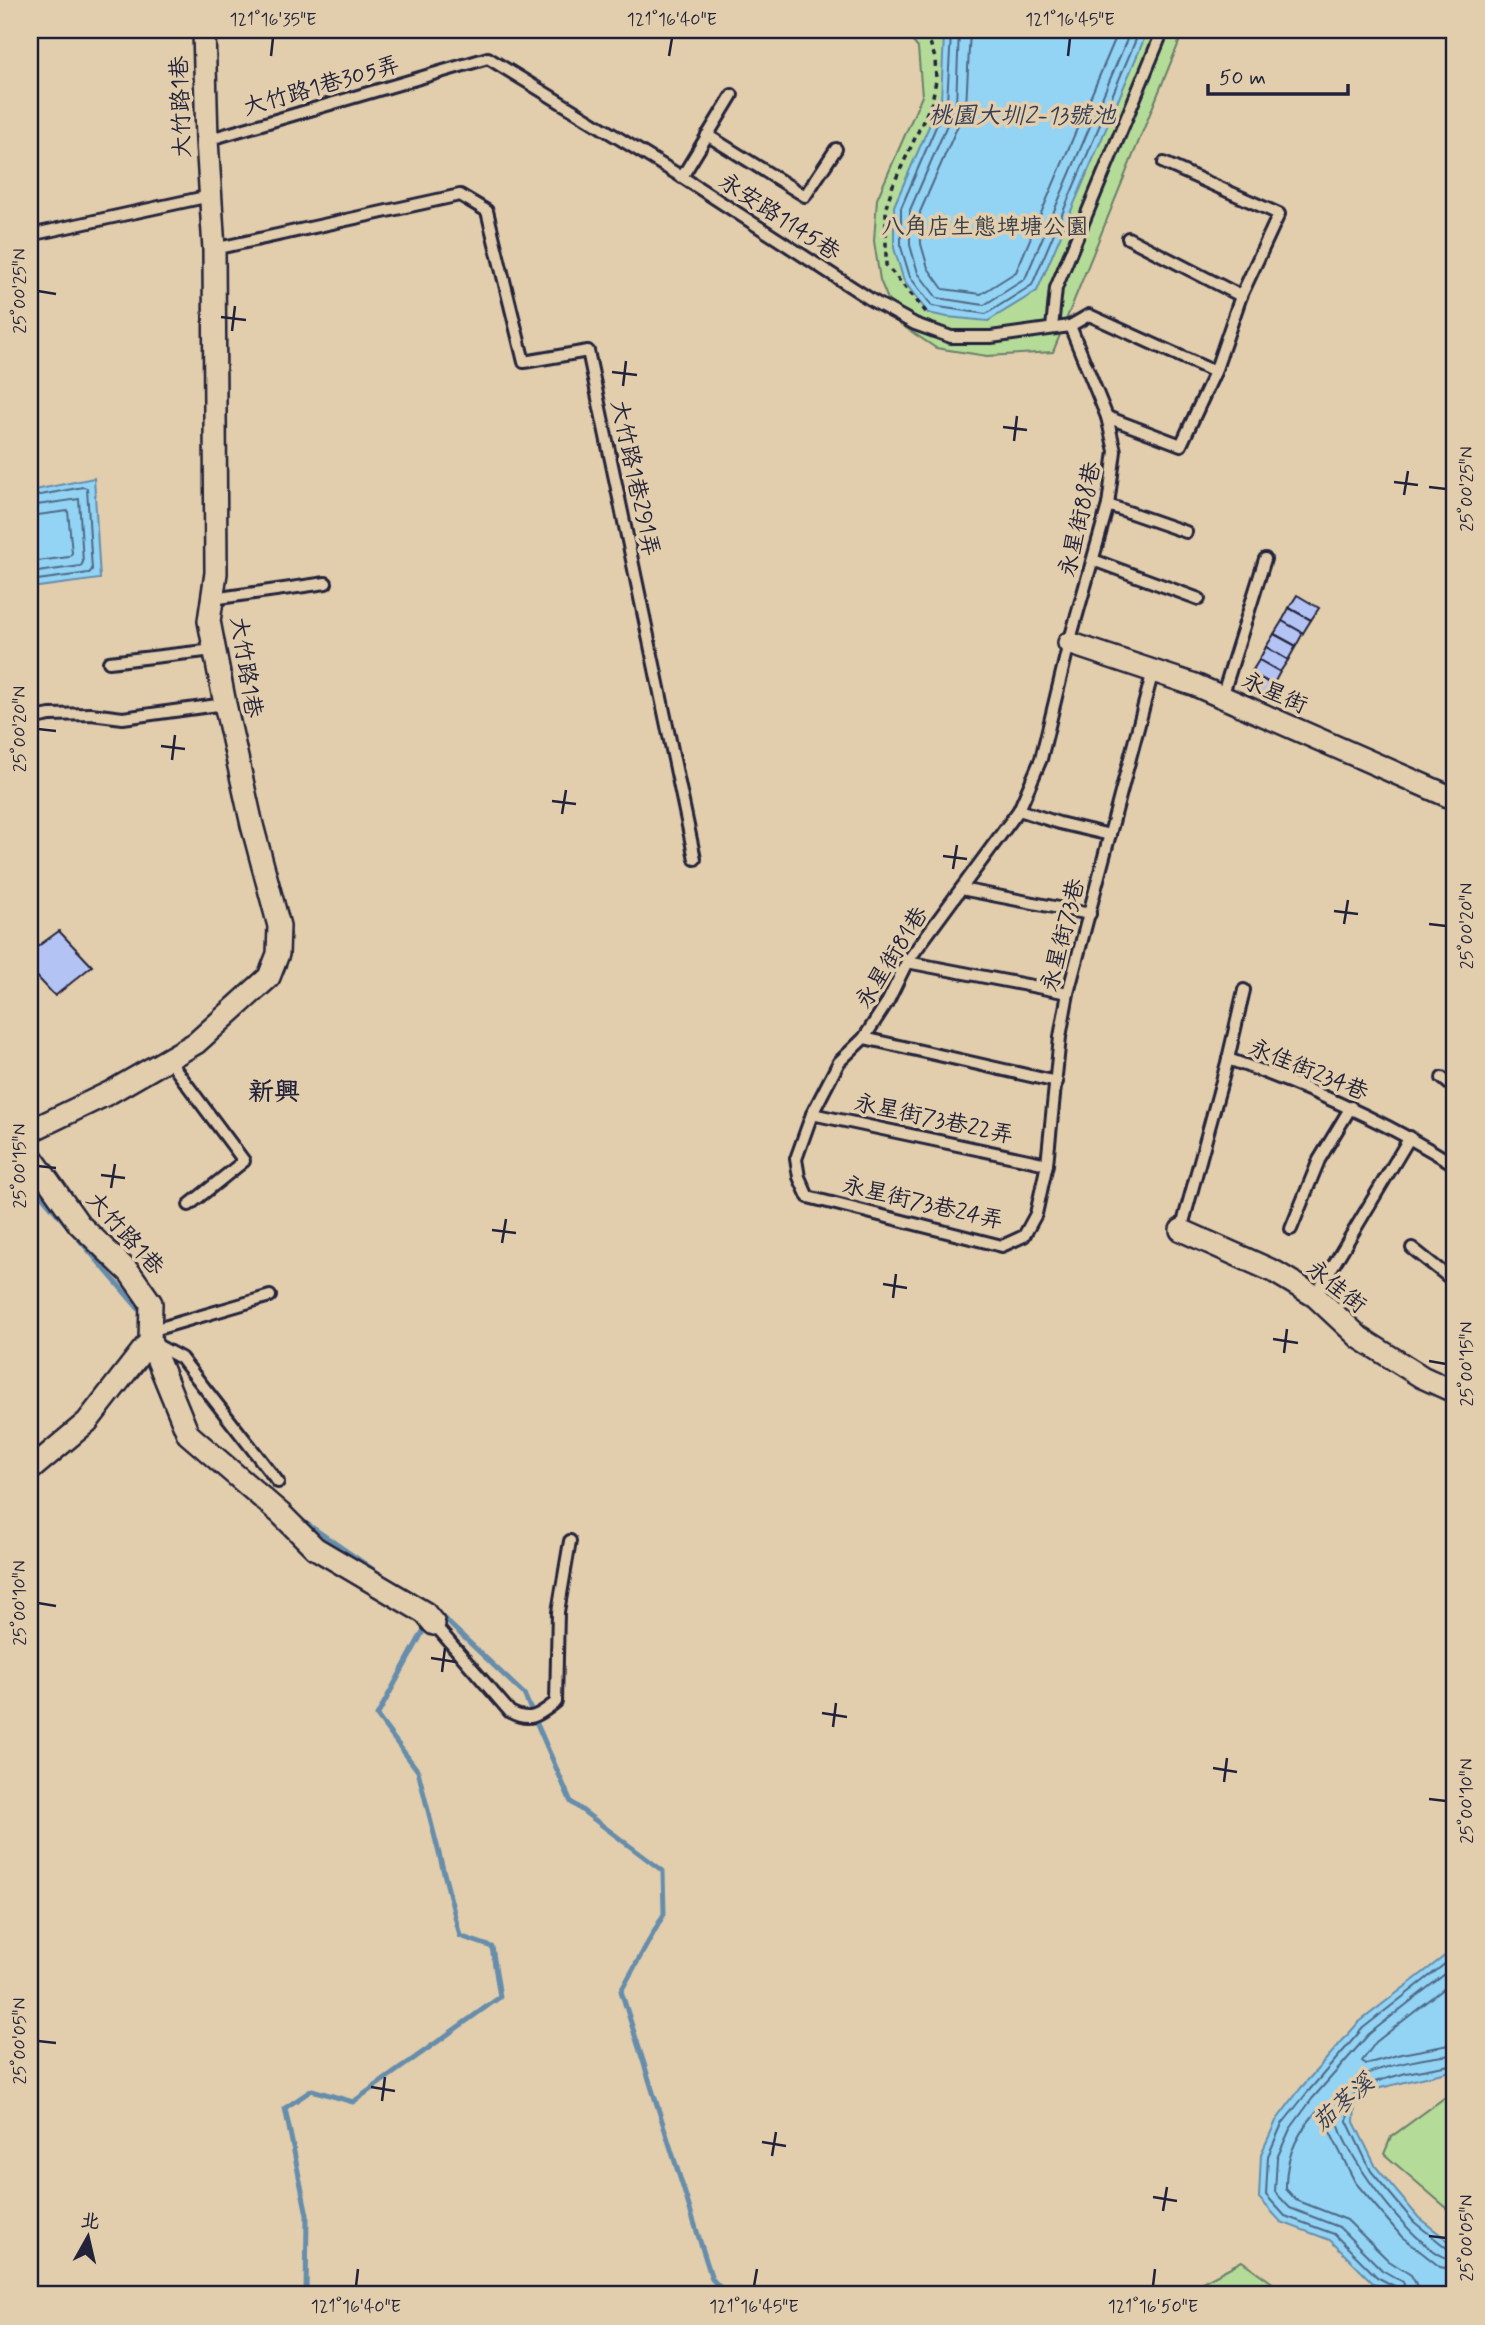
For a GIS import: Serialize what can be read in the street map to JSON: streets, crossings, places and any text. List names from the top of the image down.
{
  "streets": {
    "street": ["大竹路1巷", "永星街", "永佳街"],
    "lane": [
      "大竹路1巷305弄",
      "永安路1145巷",
      "大竹路1巷291弄",
      "永星街88巷",
      "永星街73巷",
      "永星街81巷",
      "永佳街234巷",
      "永星街73巷22弄",
      "永星街73巷24弄"
    ]
  },
  "crossings": [
    ["大竹路1巷305弄", "大竹路1巷"],
    ["大竹路1巷305弄", "永安路1145巷"],
    ["大竹路1巷", "大竹路1巷291弄"],
    ["永安路1145巷", "永星街88巷"],
    ["永星街88巷", "永星街"],
    ["永星街88巷", "永星街81巷"],
    ["永星街", "永星街73巷"],
    ["永星街", "永星街81巷"],
    ["永星街73巷", "永星街73巷22弄"],
    ["永星街73巷", "永星街73巷24弄"],
    ["永星街81巷", "永星街73巷22弄"],
    ["永星街81巷", "永星街73巷24弄"],
    ["永佳街234巷", "永佳街"]
  ],
  "districts": ["新興"],
  "water": ["桃園大圳2-13號池", "茄苳溪"],
  "parks": ["八角店生態埤塘公園"],
  "scale_bar": "50 m",
  "north": "top",
  "coordinates": [
    "121°16'35\"E",
    "121°16'40\"E",
    "121°16'45\"E",
    "25°00'25\"N",
    "25°00'20\"N",
    "25°00'15\"N",
    "25°00'10\"N",
    "25°00'05\"N",
    "121°16'50\"E"
  ]
}
